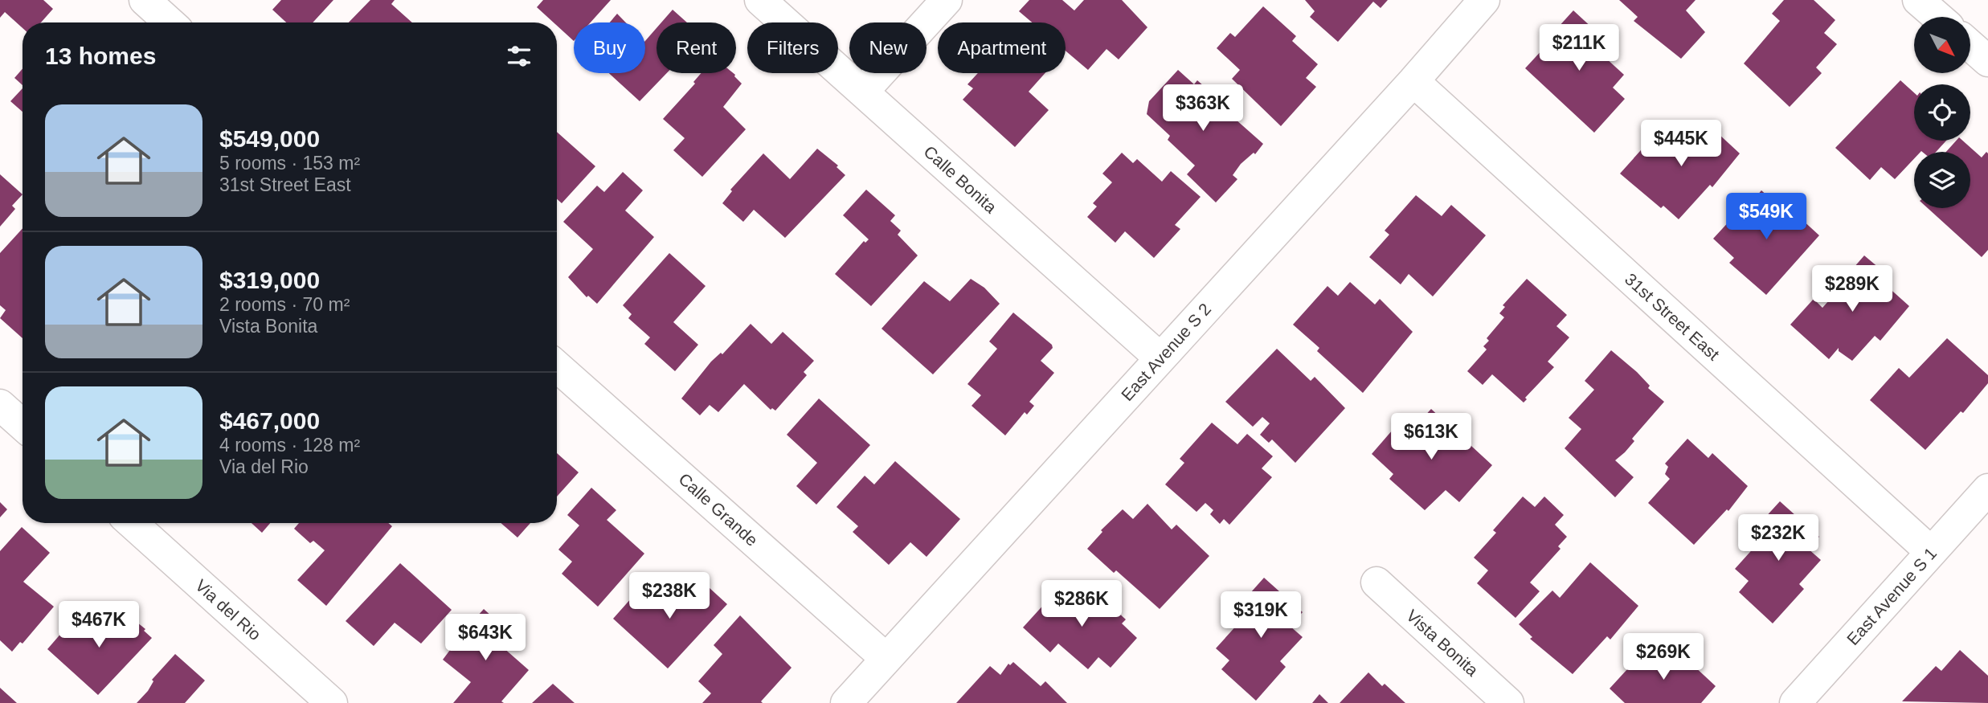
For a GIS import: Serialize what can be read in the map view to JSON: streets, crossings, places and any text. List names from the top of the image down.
{
  "streets": {
    "street": [
      "Calle Bonita",
      "31st Street East",
      "East Avenue S 2",
      "Calle Grande",
      "East Avenue S 1",
      "Via del Rio",
      "Vista Bonita"
    ]
  },
  "crossings": [
    ["Calle Bonita", "East Avenue S 2"],
    ["31st Street East", "East Avenue S 2"],
    ["31st Street East", "East Avenue S 1"],
    ["East Avenue S 2", "Calle Grande"]
  ],
  "north": "bottom right",
  "page": {
    "chip": [
      "Buy",
      "Rent",
      "Filters",
      "New",
      "Apartment"
    ],
    "heading": "13 homes",
    "price": [
      "$211K",
      "$363K",
      "$445K",
      "$549K",
      "$289K",
      "$613K",
      "$232K",
      "$238K",
      "$286K",
      "$319K",
      "$467K",
      "$643K",
      "$269K"
    ],
    "list": [
      {
        "name": "$549,000",
        "note": "5 rooms · 153 m² · 31st Street East"
      },
      {
        "name": "$319,000",
        "note": "2 rooms · 70 m² · Vista Bonita"
      },
      {
        "name": "$467,000",
        "note": "4 rooms · 128 m² · Via del Rio"
      }
    ]
  }
}
